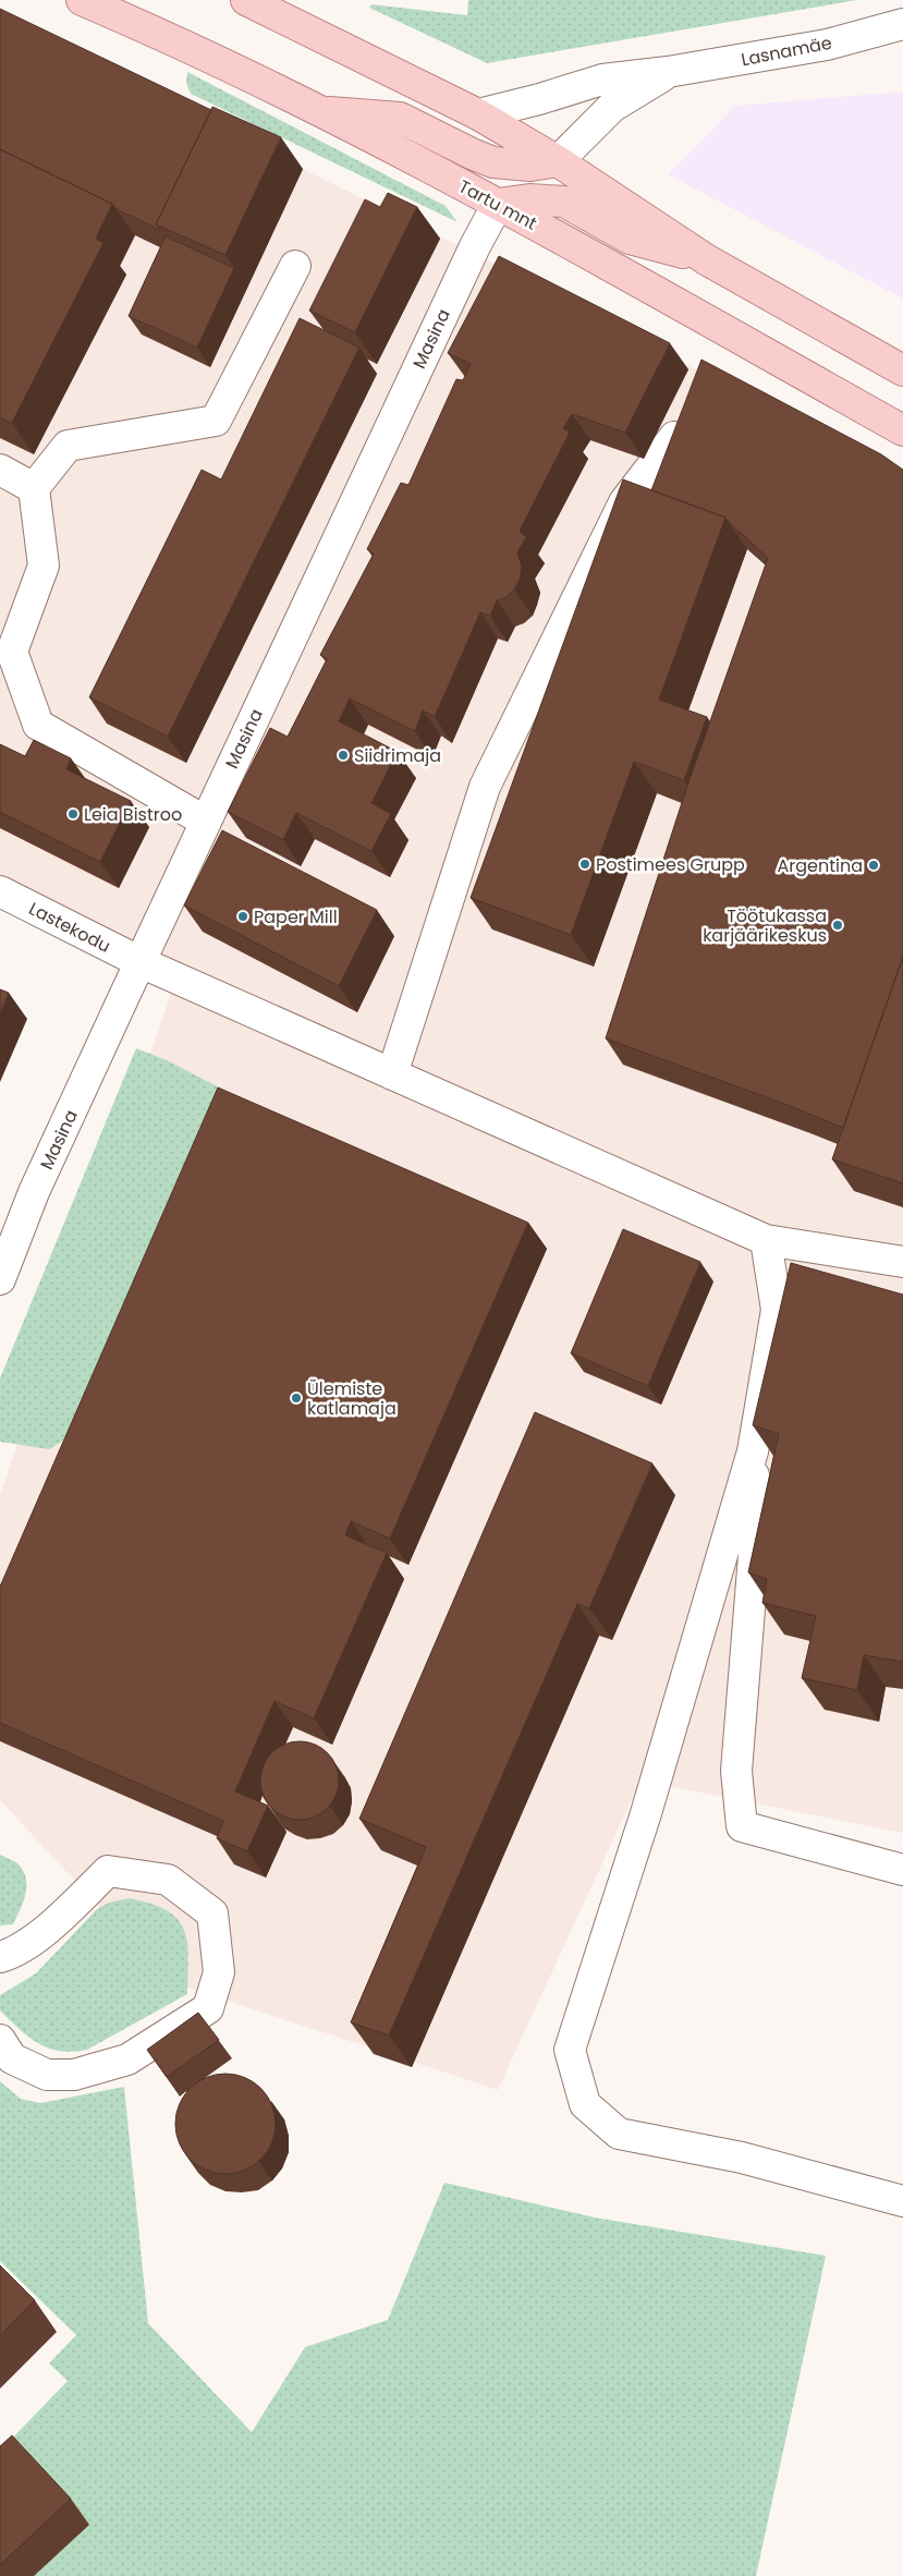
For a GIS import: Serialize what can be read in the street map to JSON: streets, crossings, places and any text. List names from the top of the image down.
{
  "streets": {
    "main road": ["Tartu mnt"],
    "street": ["Lasnamäe", "Masina", "Lastekodu"]
  },
  "crossings": [
    ["Tartu mnt", "Masina"],
    ["Masina", "Lastekodu"]
  ],
  "places": [
    "Siidrimaja",
    "Leia Bistroo",
    "Postimees Grupp",
    "Argentina",
    "Paper Mill",
    "Töötukassa karjäärikeskus",
    "Ülemiste katlamaja"
  ]
}
